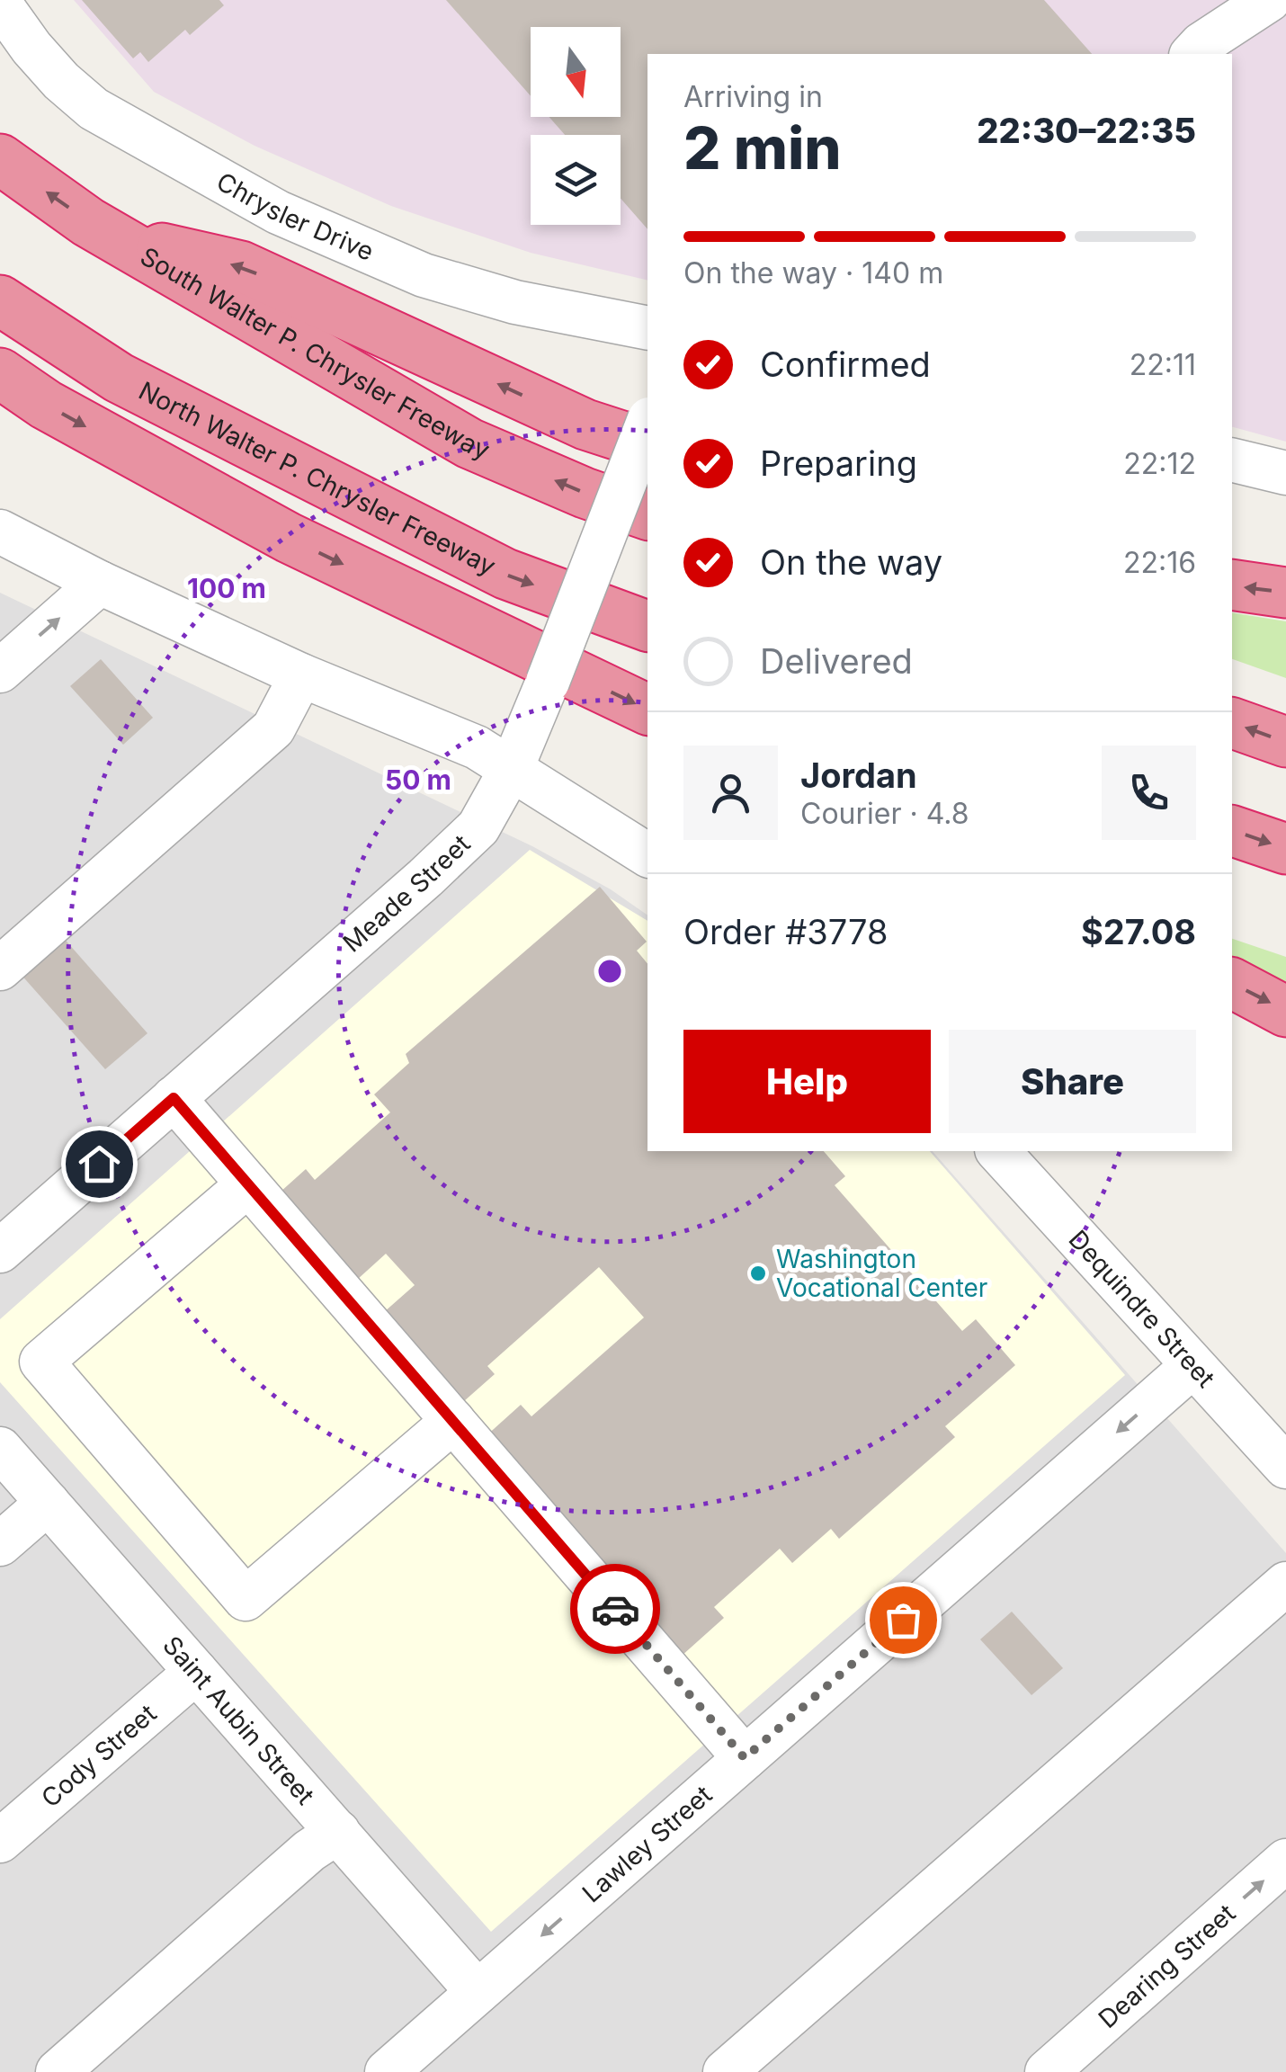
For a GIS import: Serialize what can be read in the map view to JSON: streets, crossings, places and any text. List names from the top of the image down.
{
  "streets": {
    "highway": ["South Walter P. Chrysler Freeway", "North Walter P. Chrysler Freeway"],
    "street": [
      "Chrysler Drive",
      "Meade Street",
      "Dequindre Street",
      "Saint Aubin Street",
      "Cody Street",
      "Lawley Street",
      "Dearing Street"
    ]
  },
  "crossings": [
    ["Dequindre Street", "Lawley Street"],
    ["Saint Aubin Street", "Cody Street"],
    ["Saint Aubin Street", "Lawley Street"]
  ],
  "places": ["Washington Vocational Center"],
  "north": "bottom",
  "page": {
    "heading": ["2 min", "Arriving in", "22:30–22:35"],
    "panel": [
      "Jordan",
      "Courier · 4.8",
      "Order #3778",
      "$27.08"
    ],
    "bar": "On the way · 140 m",
    "list": [
      ["Confirmed", "22:11"],
      ["Preparing", "22:12"],
      ["On the way", "22:16"],
      "Delivered"
    ],
    "buttons": ["Help", "Share"]
  },
  "rings": ["100 m", "50 m"]
}
